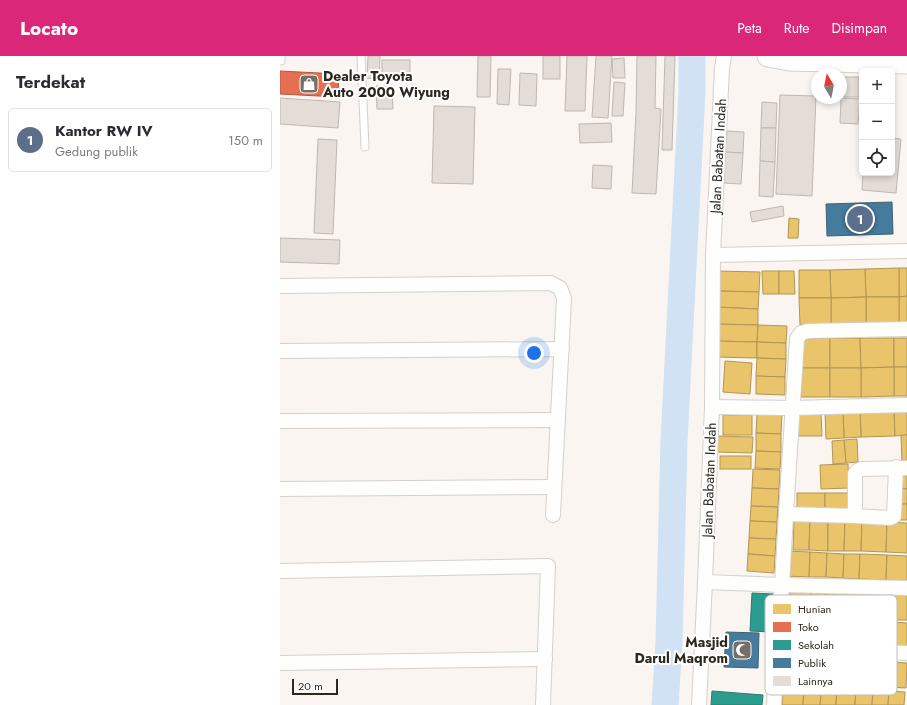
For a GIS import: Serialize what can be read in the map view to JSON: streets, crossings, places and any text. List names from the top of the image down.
{
  "streets": {
    "street": ["Jalan Babatan Indah"]
  },
  "places": {
    "shop": ["Dealer Toyota Auto 2000 Wiyung"],
    "mosque": ["Masjid Darul Maqrom"]
  },
  "legend": [
    "Hunian",
    "Toko",
    "Sekolah",
    "Publik",
    "Lainnya"
  ],
  "scale_bar": "20 m",
  "north": "top",
  "page": {
    "header": "Locato",
    "nav": ["Peta", "Rute", "Disimpan"],
    "heading": "Terdekat",
    "map_buttons": ["+", "−"],
    "list": [
      {
        "mark": "1",
        "name": "Kantor RW IV",
        "note": "Gedung publik",
        "value": "150 m"
      }
    ],
    "pins": "1",
    "scale": "20 m"
  }
}
